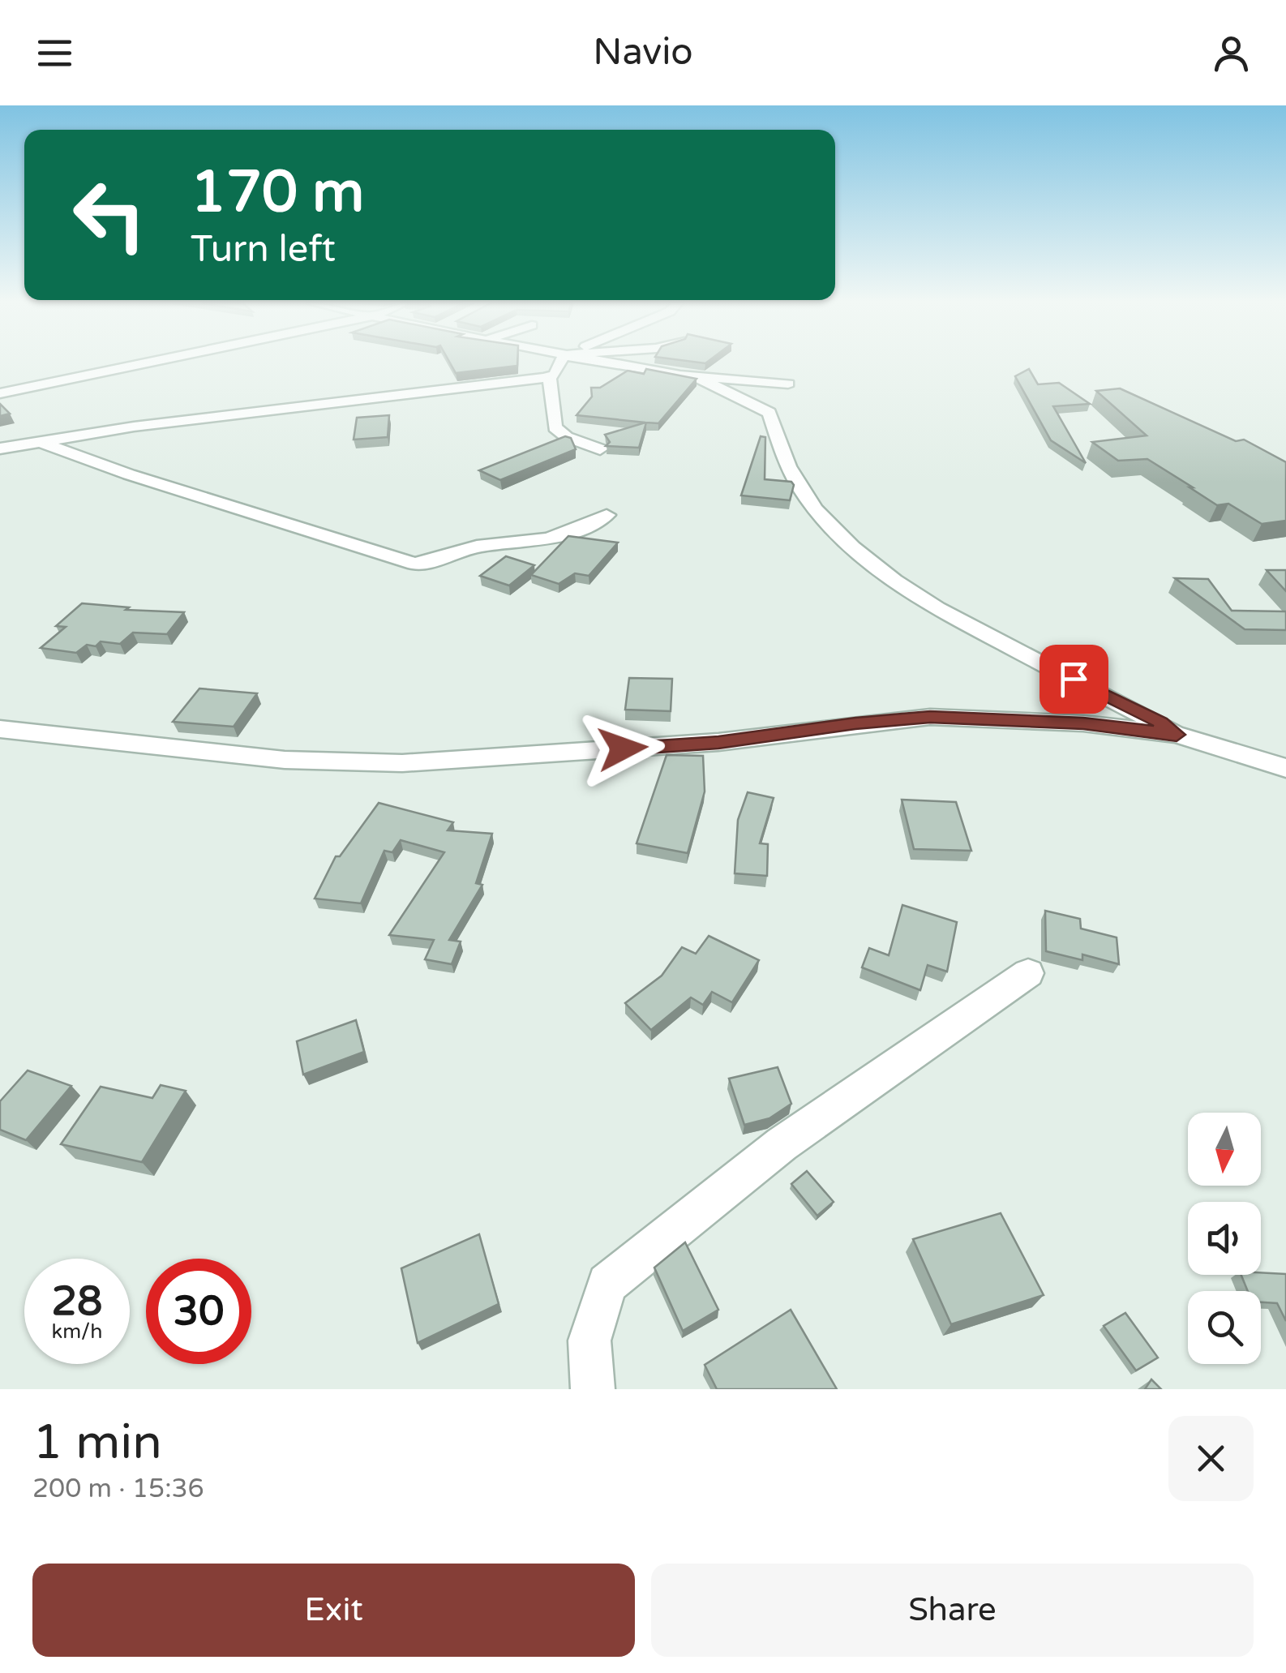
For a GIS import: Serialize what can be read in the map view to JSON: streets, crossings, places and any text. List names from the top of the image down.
{
  "north": "bottom",
  "page": {
    "header": "Navio",
    "turn": ["170 m", "Turn left"],
    "speed": "28 km/h",
    "limit": "30",
    "heading": ["1 min", "200 m · 15:36"],
    "buttons": ["Exit", "Share"]
  }
}
